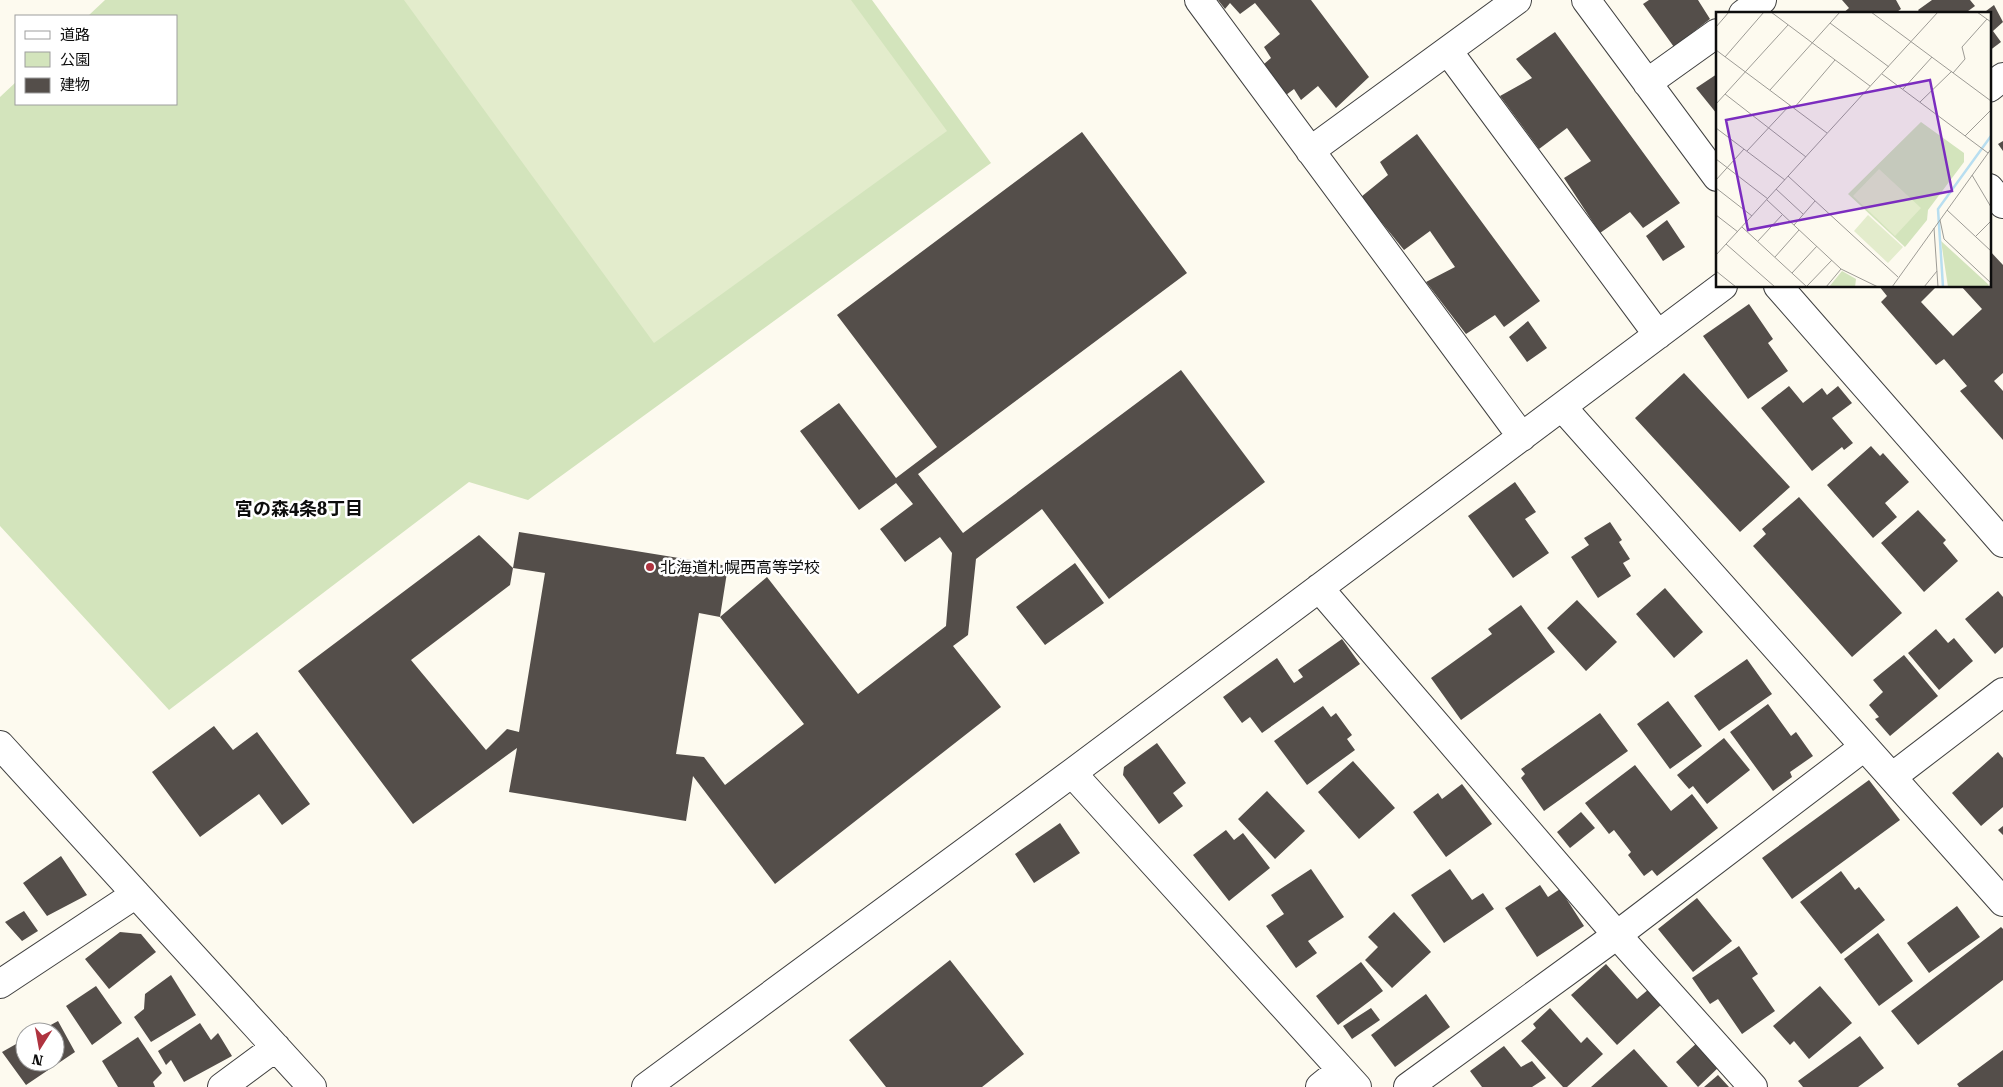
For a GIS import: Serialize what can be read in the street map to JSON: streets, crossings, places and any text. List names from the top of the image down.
{
  "districts": ["宮の森4条8丁目"],
  "places": ["北海道札幌西高等学校"],
  "legend": ["道路", "公園", "建物"],
  "north": "bottom"
}
